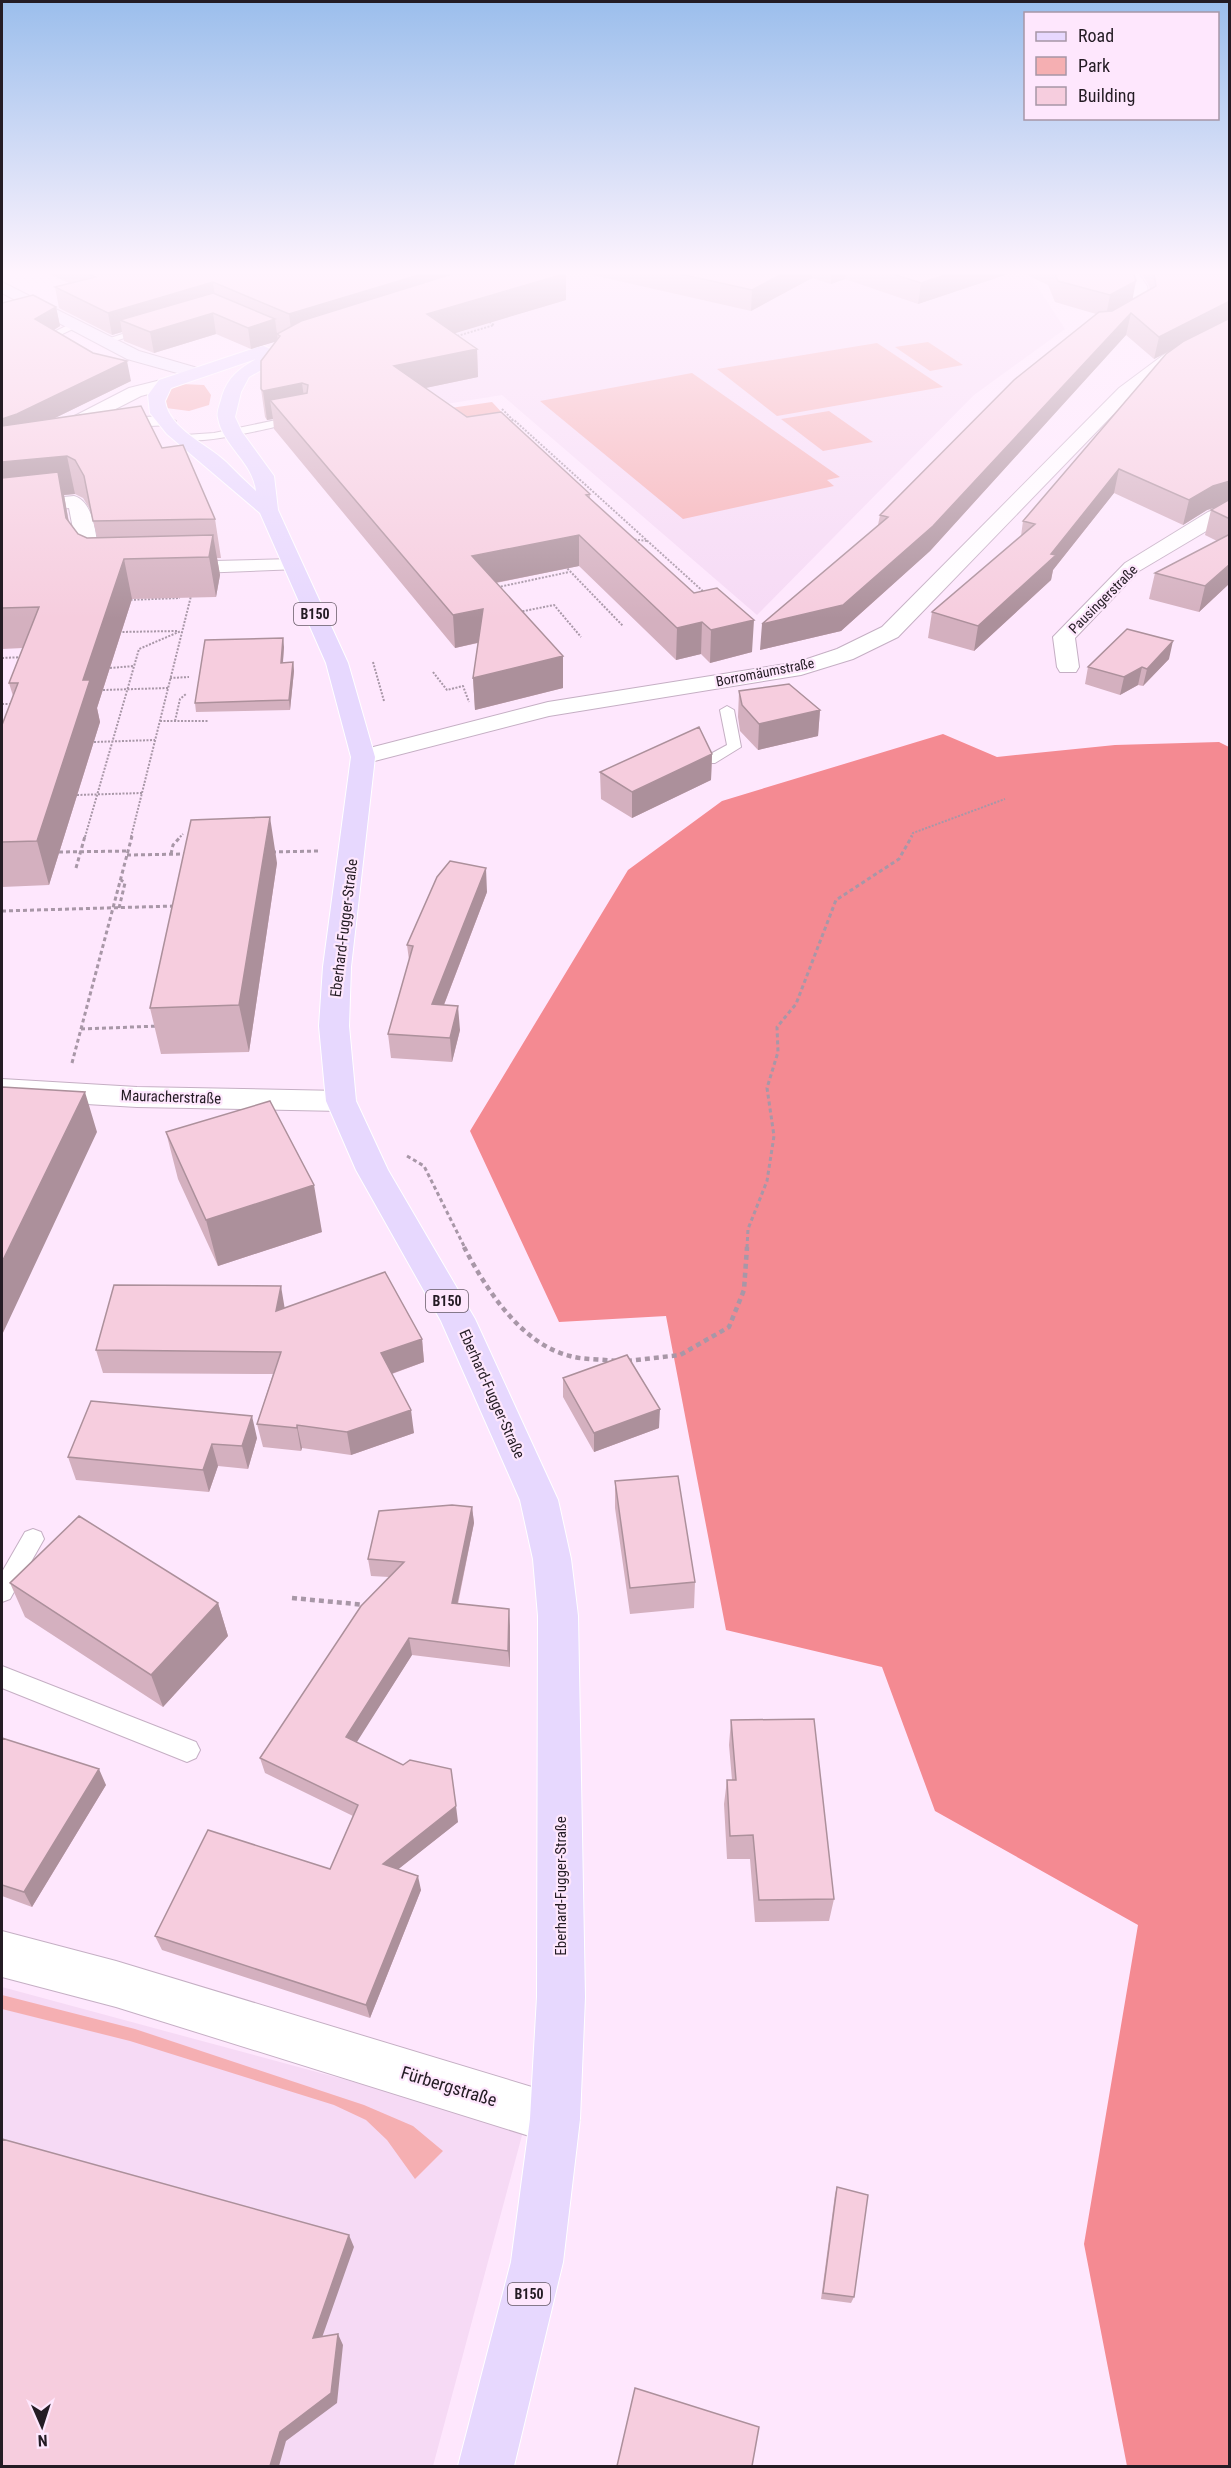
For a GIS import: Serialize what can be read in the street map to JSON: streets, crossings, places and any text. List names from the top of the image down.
{
  "streets": {
    "main road": ["B150", "Eberhard-Fugger-Straße"],
    "street": [
      "Pausingerstraße",
      "Borromäumstraße",
      "Mauracherstraße",
      "Fürbergstraße"
    ]
  },
  "crossings": [
    ["B150", "Eberhard-Fugger-Straße"],
    ["B150", "Fürbergstraße"],
    ["Borromäumstraße", "Eberhard-Fugger-Straße"],
    ["Eberhard-Fugger-Straße", "Mauracherstraße"],
    ["Eberhard-Fugger-Straße", "Fürbergstraße"]
  ],
  "legend": ["Road", "Park", "Building"],
  "north": "bottom"
}
